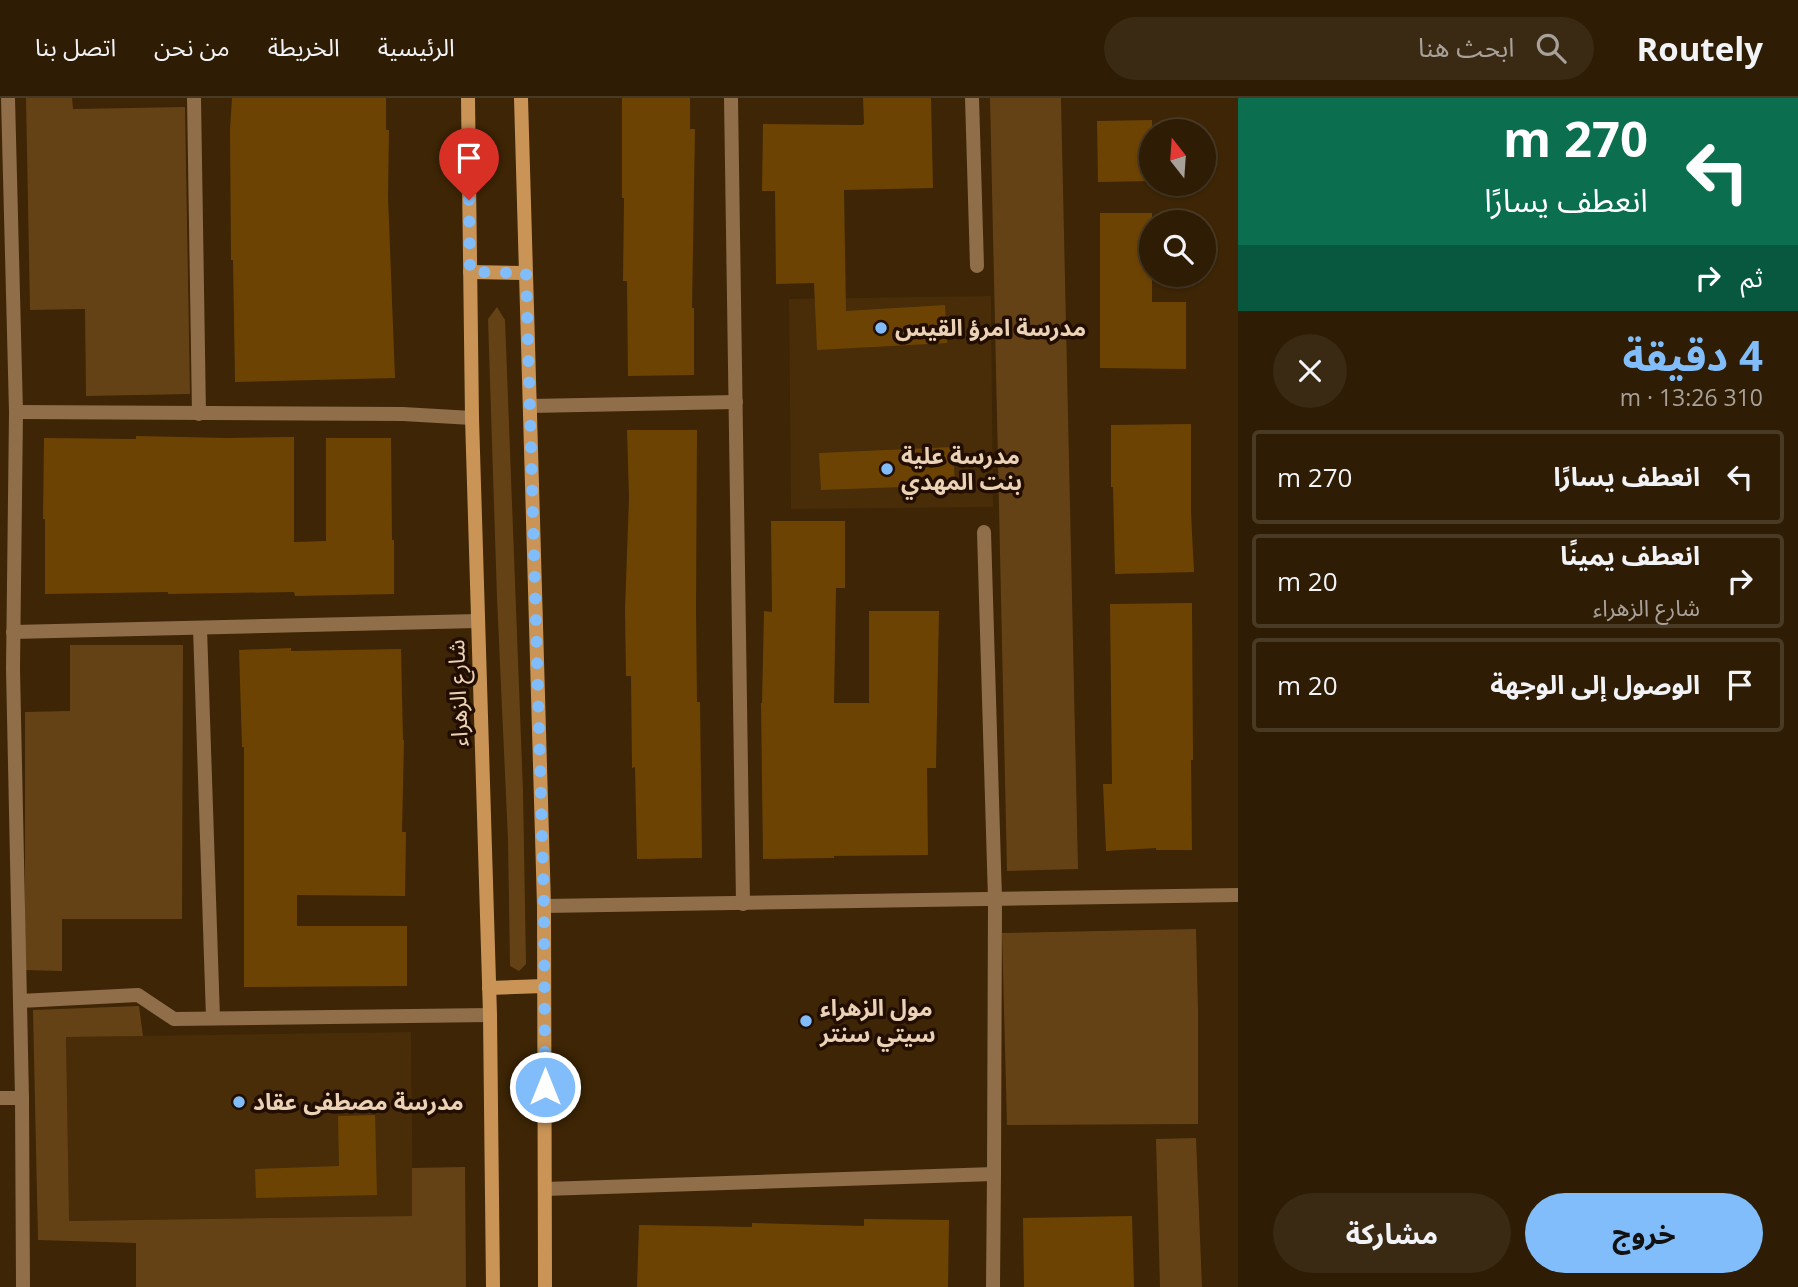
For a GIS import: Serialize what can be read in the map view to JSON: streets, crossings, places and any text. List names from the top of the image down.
{
  "streets": {
    "main road": ["شارع الزهراء"]
  },
  "places": [
    "مدرسة امرؤ القيس",
    "مدرسة علية بنت المهدي",
    "مول الزهراء سيتي سنتر",
    "مدرسة مصطفى عقاد"
  ],
  "north": "top",
  "page": {
    "header": "Routely",
    "search": "ابحث هنا",
    "nav": [
      "الرئيسية",
      "الخريطة",
      "من نحن",
      "اتصل بنا"
    ],
    "turn": ["270 m", "انعطف يسارًا"],
    "then": "ثم",
    "heading": ["4 دقيقة", "310 m · 13:26"],
    "list": [
      {
        "name": "انعطف يسارًا",
        "value": "270 m"
      },
      {
        "name": "انعطف يمينًا",
        "note": "شارع الزهراء",
        "value": "20 m"
      },
      {
        "name": "الوصول إلى الوجهة",
        "value": "20 m"
      }
    ],
    "buttons": ["خروج", "مشاركة"]
  }
}
